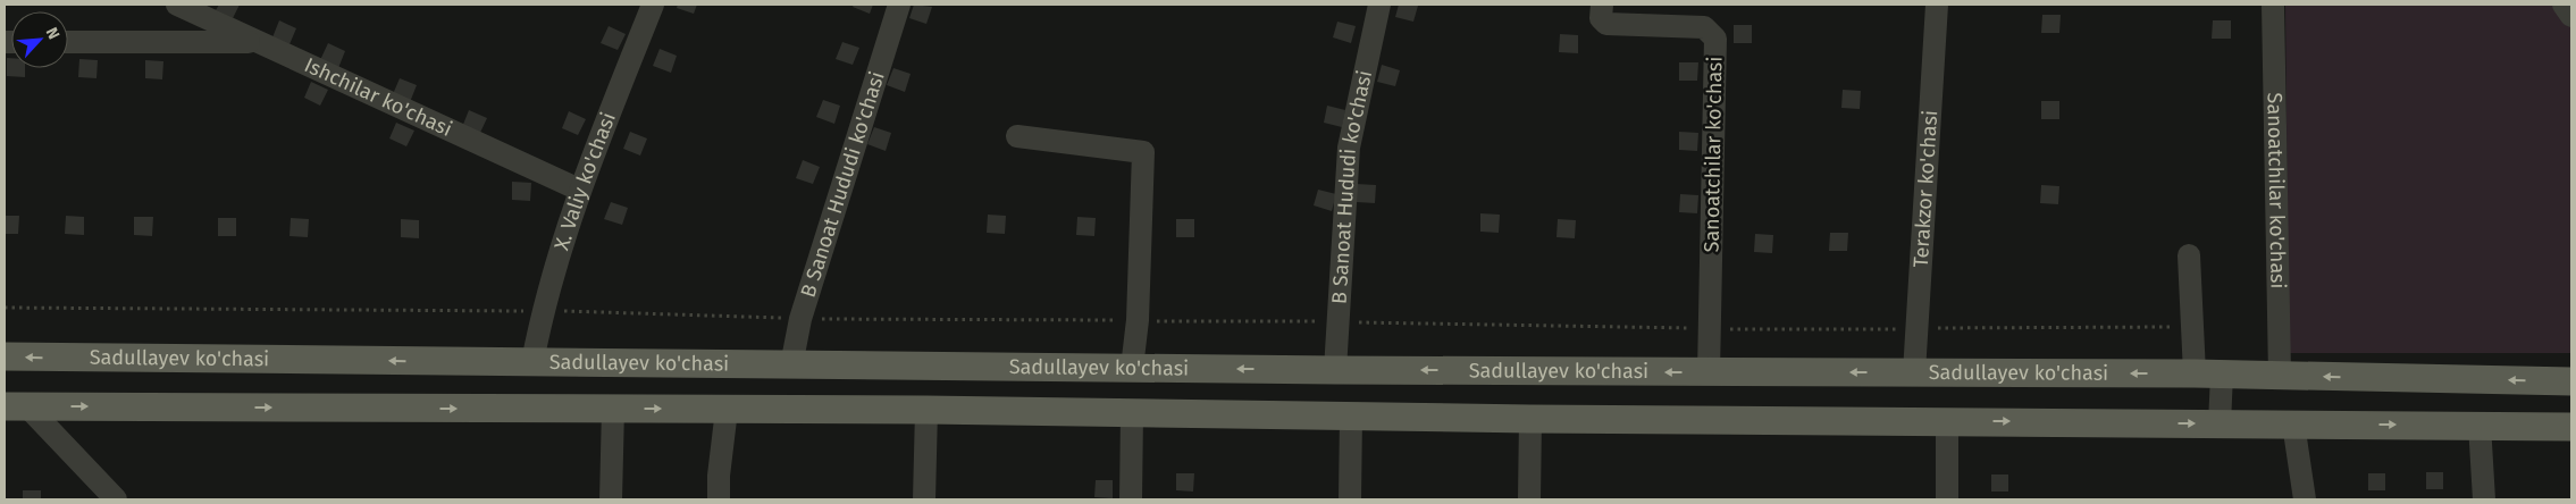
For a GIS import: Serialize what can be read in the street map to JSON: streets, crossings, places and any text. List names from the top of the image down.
{
  "streets": {
    "main road": ["Sadullayev ko'chasi"],
    "street": [
      "Ishchilar ko'chasi",
      "Sanoatchilar ko'chasi",
      "X. Valiy ko'chasi",
      "B Sanoat Hududi ko'chasi",
      "Terakzor ko'chasi"
    ]
  },
  "crossings": [
    ["Ishchilar ko'chasi", "X. Valiy ko'chasi"],
    ["Sanoatchilar ko'chasi", "Sadullayev ko'chasi"],
    ["X. Valiy ko'chasi", "Sadullayev ko'chasi"],
    ["B Sanoat Hududi ko'chasi", "Sadullayev ko'chasi"],
    ["Terakzor ko'chasi", "Sadullayev ko'chasi"]
  ],
  "north": "top right"
}
